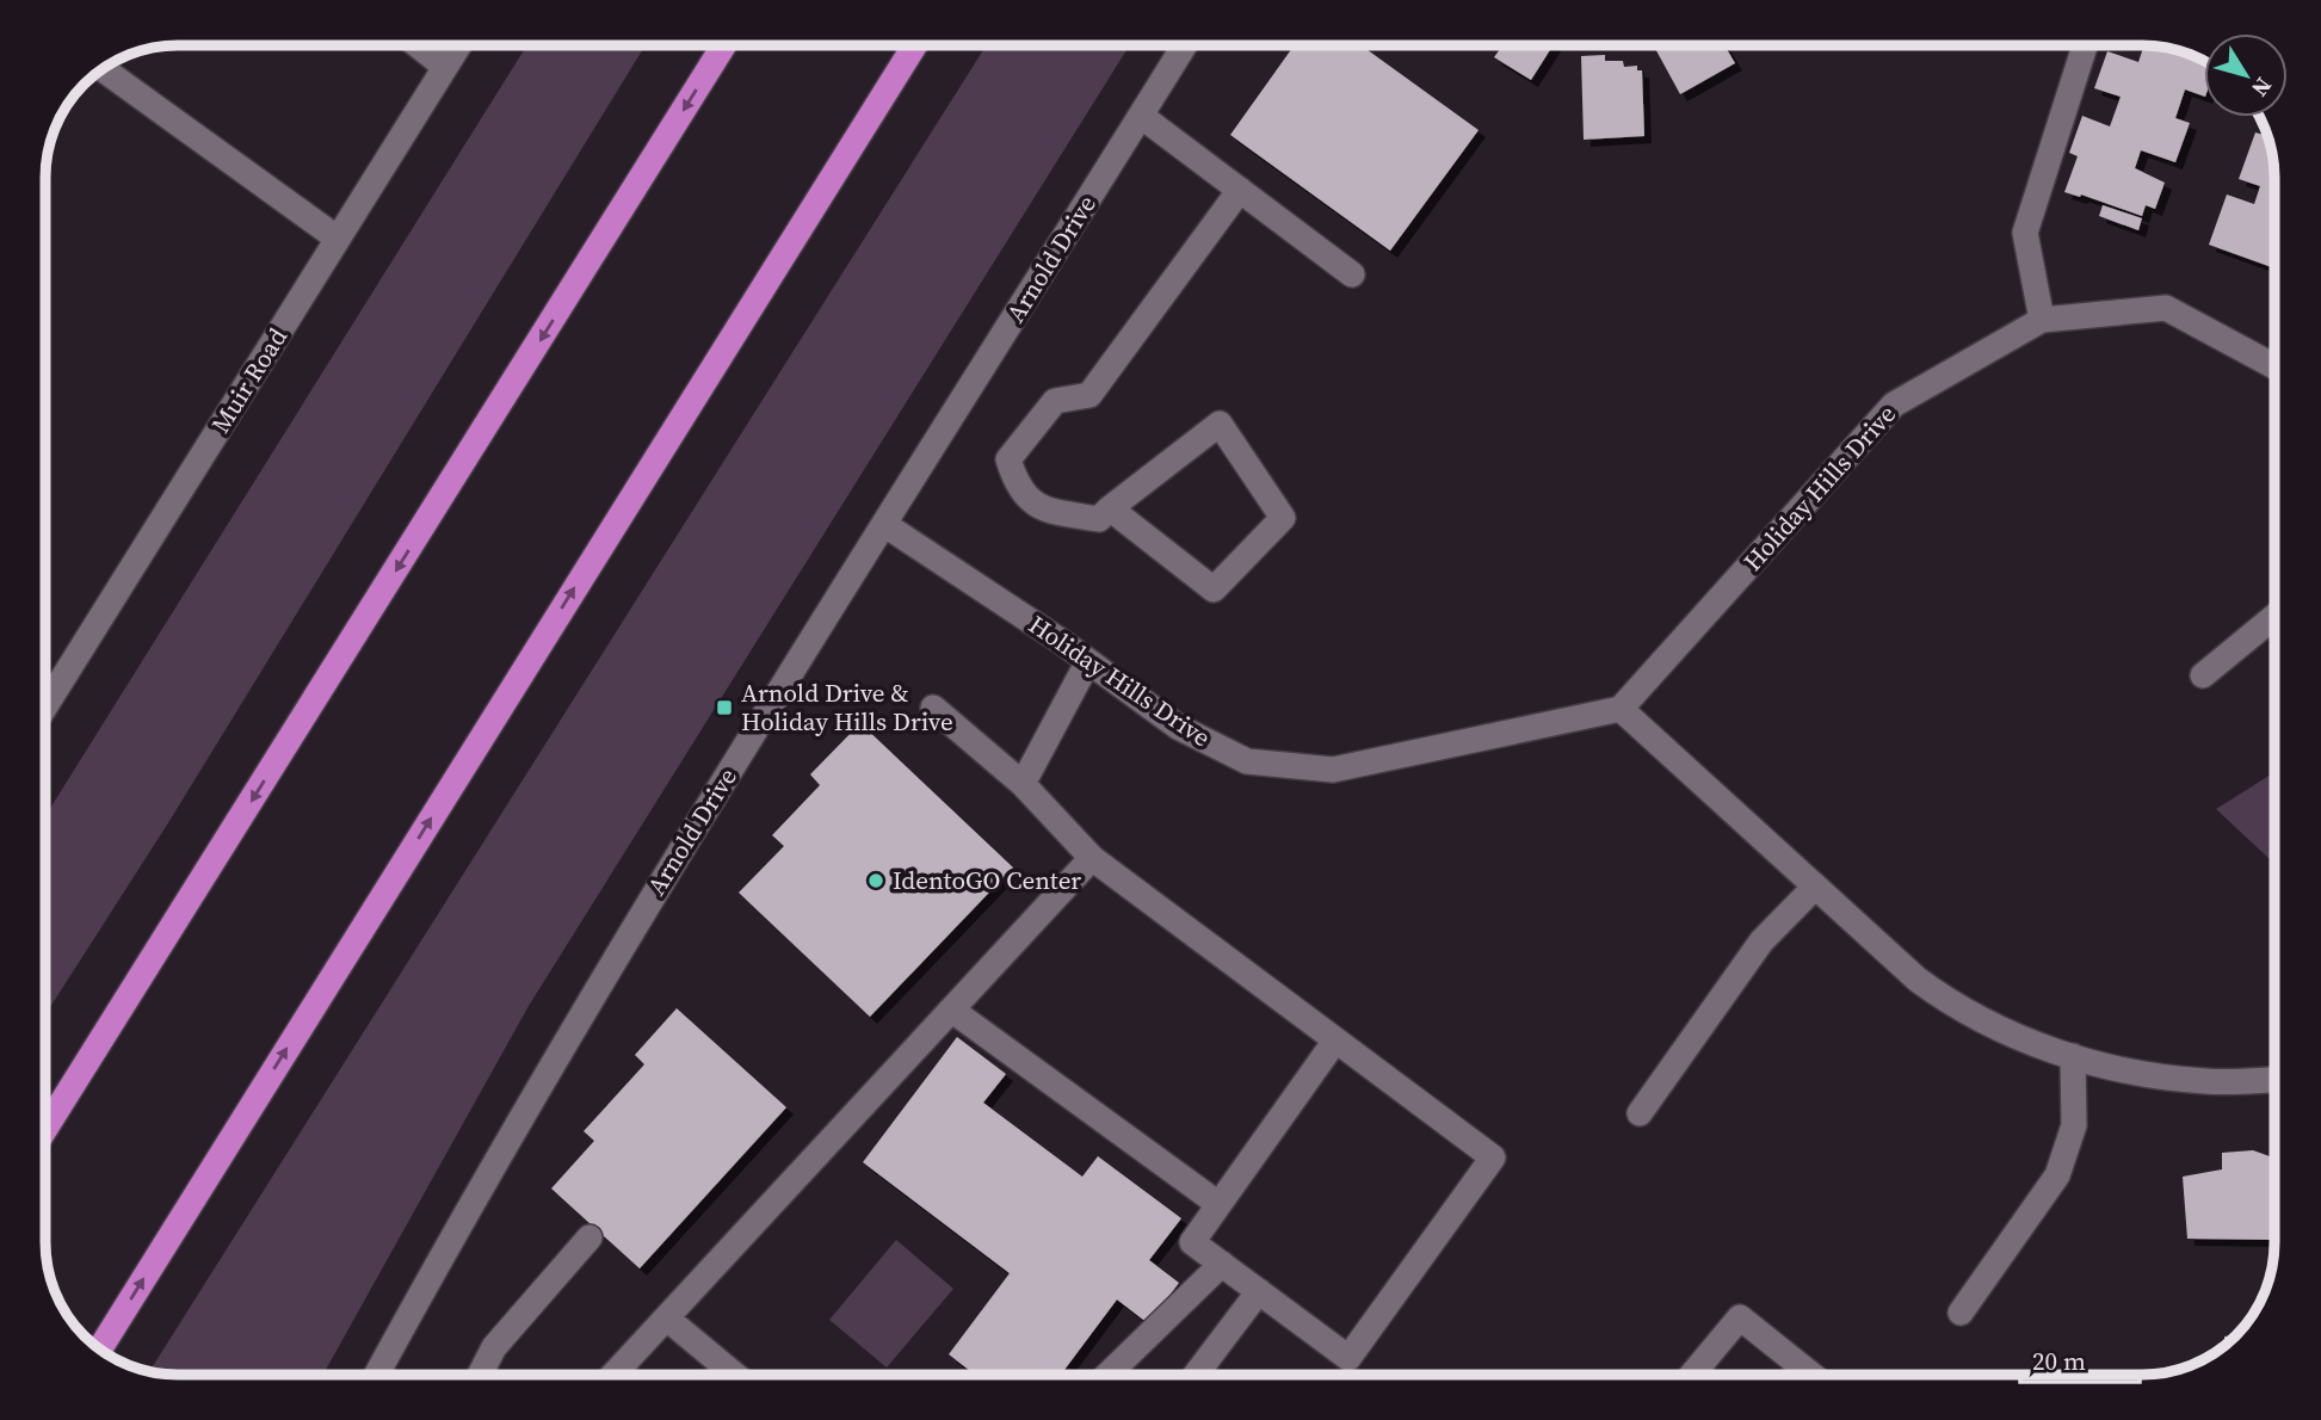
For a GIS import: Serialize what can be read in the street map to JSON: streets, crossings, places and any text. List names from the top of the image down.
{
  "streets": {
    "street": ["Arnold Drive", "Muir Road", "Holiday Hills Drive"]
  },
  "crossings": [
    ["Arnold Drive", "Holiday Hills Drive"]
  ],
  "places": {
    "transit": ["Arnold Drive & Holiday Hills Drive"],
    "other": ["IdentoGO Center"]
  },
  "scale_bar": "20 m",
  "north": "bottom right"
}
